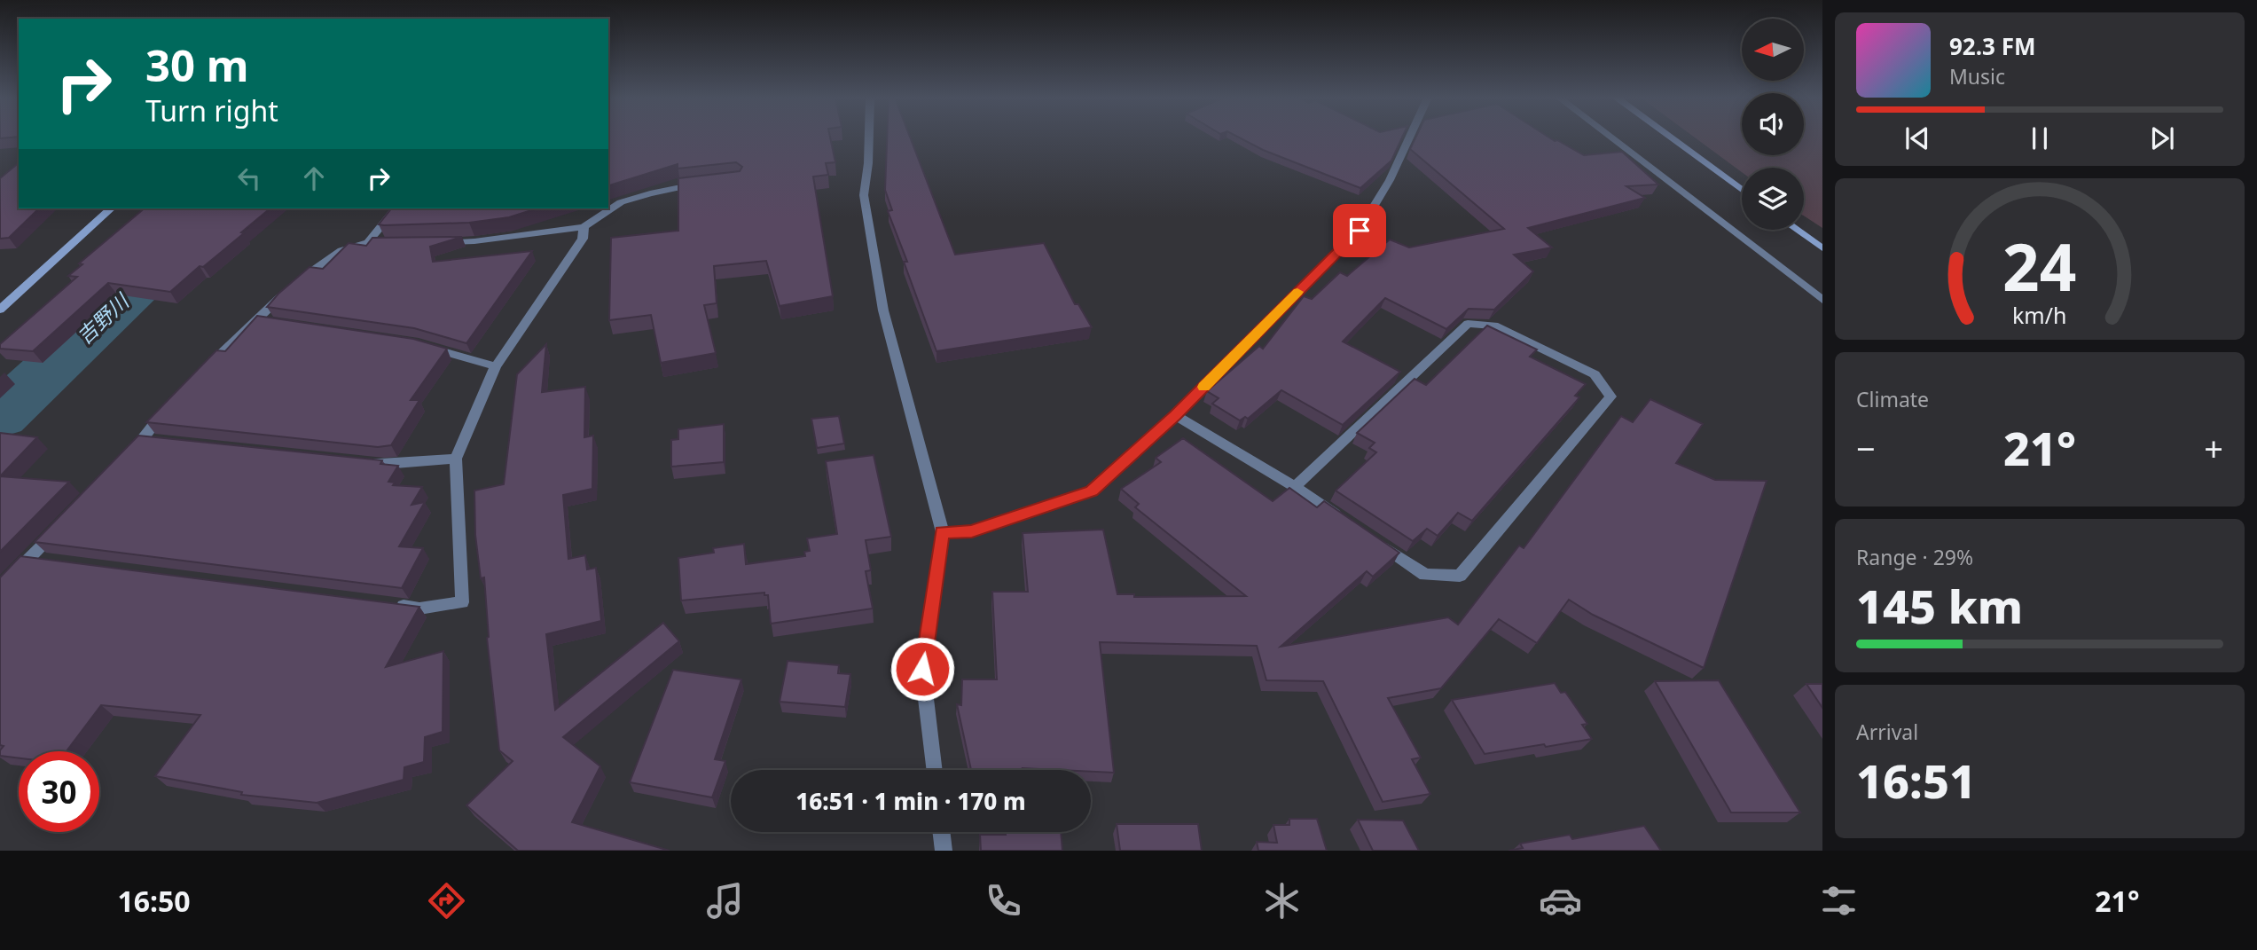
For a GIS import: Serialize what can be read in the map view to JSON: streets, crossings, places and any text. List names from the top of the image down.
{
  "water": ["吉野川"],
  "north": "left",
  "page": {
    "turn": ["30 m", "Turn right"],
    "song": ["92.3 FM", "Music"],
    "tile": [
      "Climate",
      ["Range · 29%", "145 km"],
      ["Arrival", "16:51"]
    ],
    "heat": ["−", "21°", "+"],
    "limit": "30",
    "trip": "16:51 · 1 min · 170 m",
    "tabs": ["16:50", "21°"],
    "gauge": ["24", "km/h"]
  }
}
